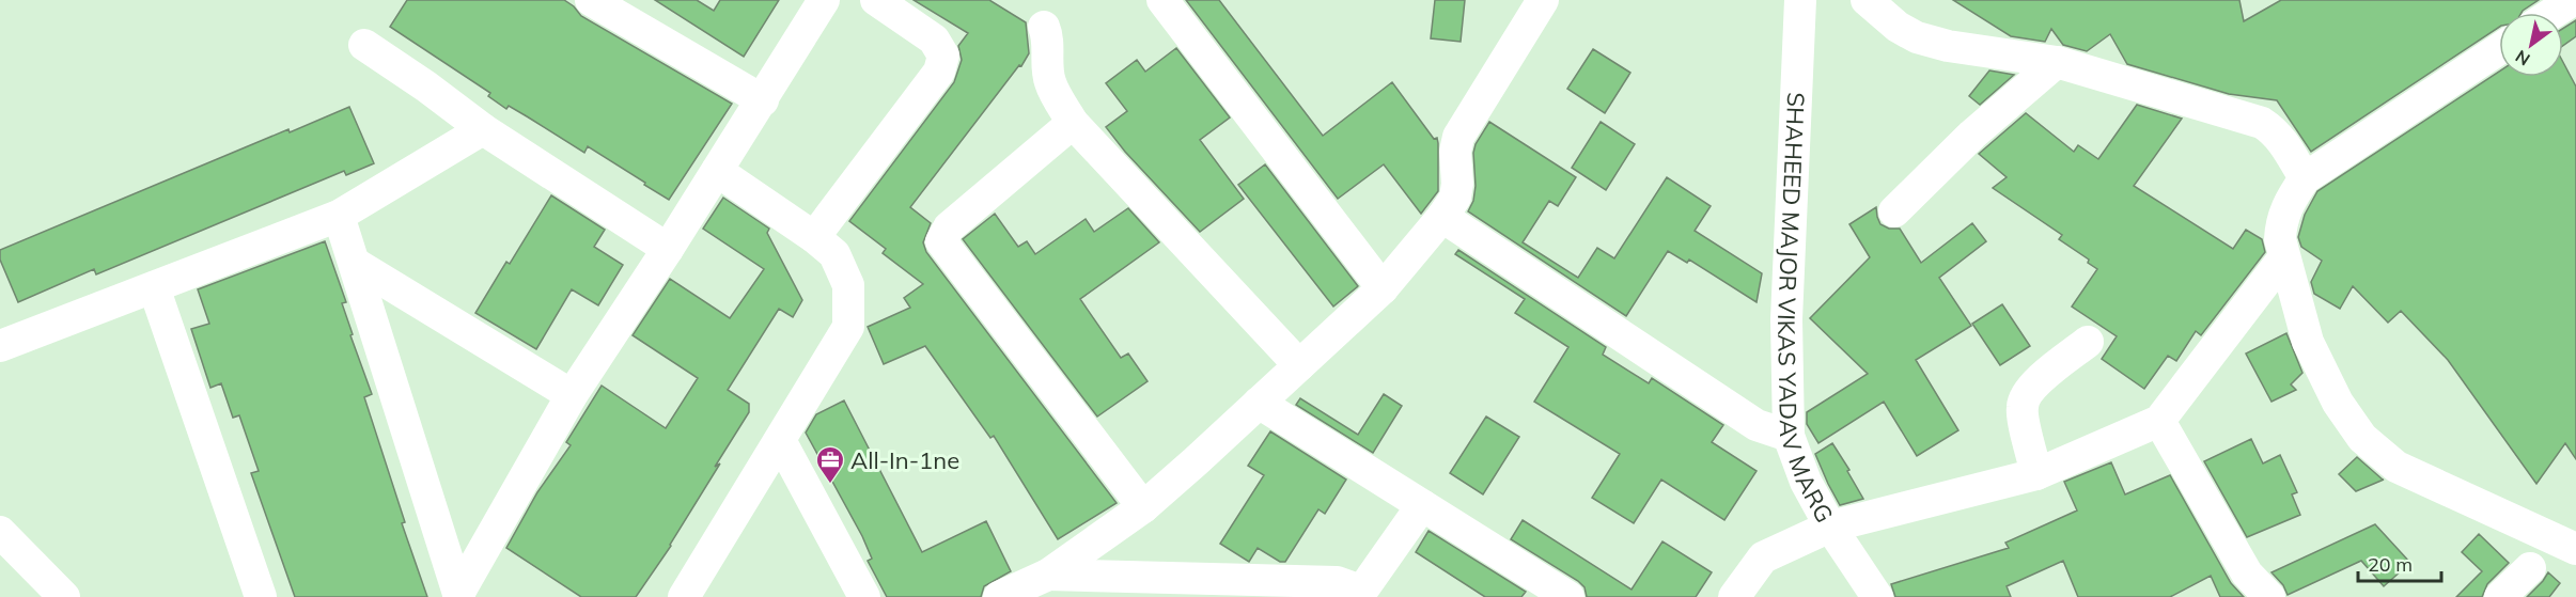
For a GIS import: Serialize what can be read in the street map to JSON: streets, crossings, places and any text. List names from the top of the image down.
{
  "streets": {
    "street": ["SHAHEED MAJOR VIKAS YADAV MARG"]
  },
  "places": {
    "office": ["All-In-1ne"]
  },
  "scale_bar": "20 m",
  "north": "bottom left"
}
